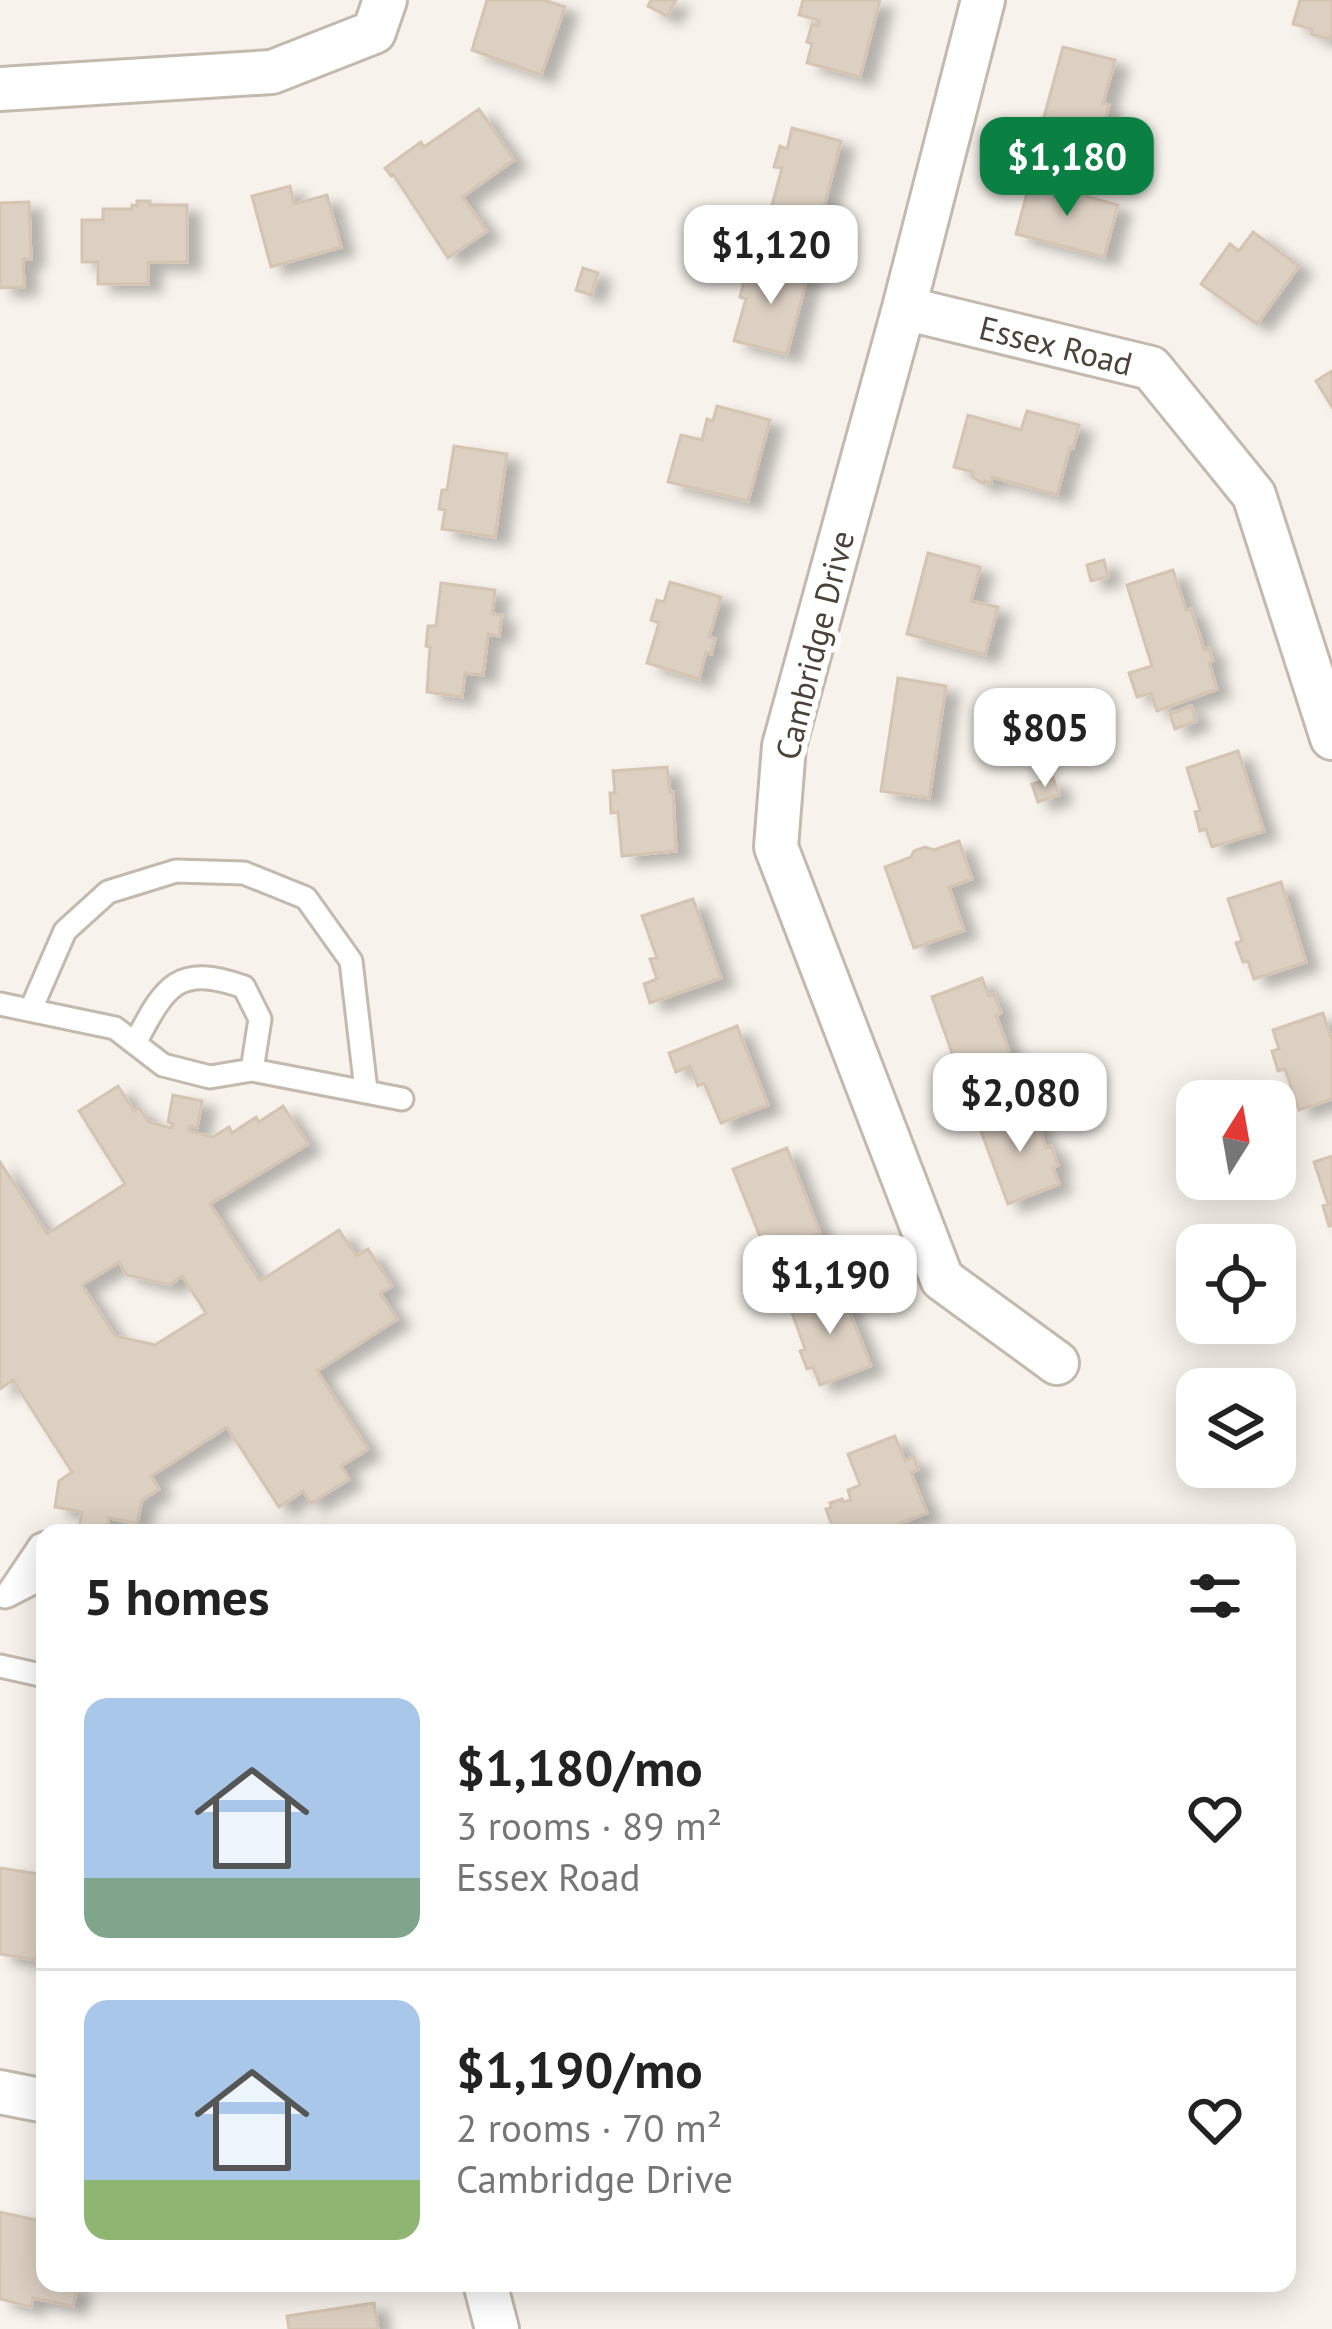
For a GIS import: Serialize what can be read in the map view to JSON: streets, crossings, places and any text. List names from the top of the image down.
{
  "streets": {
    "street": ["Essex Road", "Cambridge Drive"]
  },
  "crossings": [
    ["Essex Road", "Cambridge Drive"]
  ],
  "north": "top",
  "page": {
    "price": [
      "$1,180",
      "$1,120",
      "$805",
      "$2,080",
      "$1,190"
    ],
    "heading": "5 homes",
    "list": [
      {
        "name": "$1,180/mo",
        "note": "3 rooms · 89 m² · Essex Road"
      },
      {
        "name": "$1,190/mo",
        "note": "2 rooms · 70 m² · Cambridge Drive"
      }
    ]
  }
}
